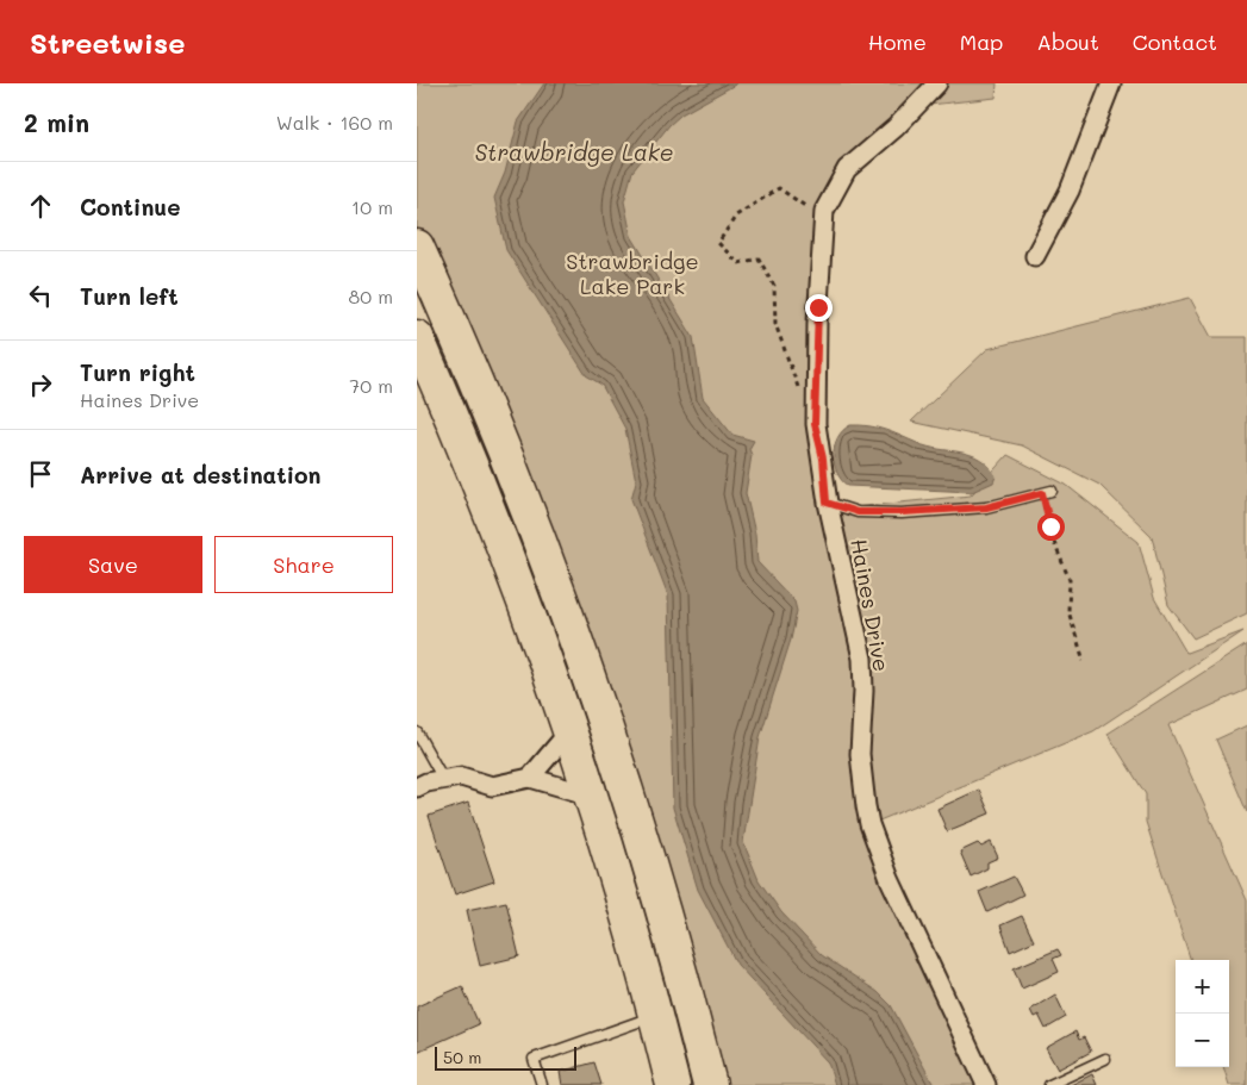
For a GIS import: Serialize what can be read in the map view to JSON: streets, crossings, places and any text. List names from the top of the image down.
{
  "streets": {
    "street": ["Haines Drive"]
  },
  "water": ["Strawbridge Lake"],
  "parks": ["Strawbridge Lake Park"],
  "scale_bar": "50 m",
  "page": {
    "header": "Streetwise",
    "nav": [
      "Home",
      "Map",
      "About",
      "Contact"
    ],
    "heading": ["2 min", "Walk · 160 m"],
    "list": [
      ["Continue", "10 m"],
      ["Turn left", "80 m"],
      ["Turn right", "Haines Drive", "70 m"],
      "Arrive at destination"
    ],
    "buttons": ["Save", "Share"],
    "map_buttons": ["+", "−"],
    "scale": "50 m"
  }
}
